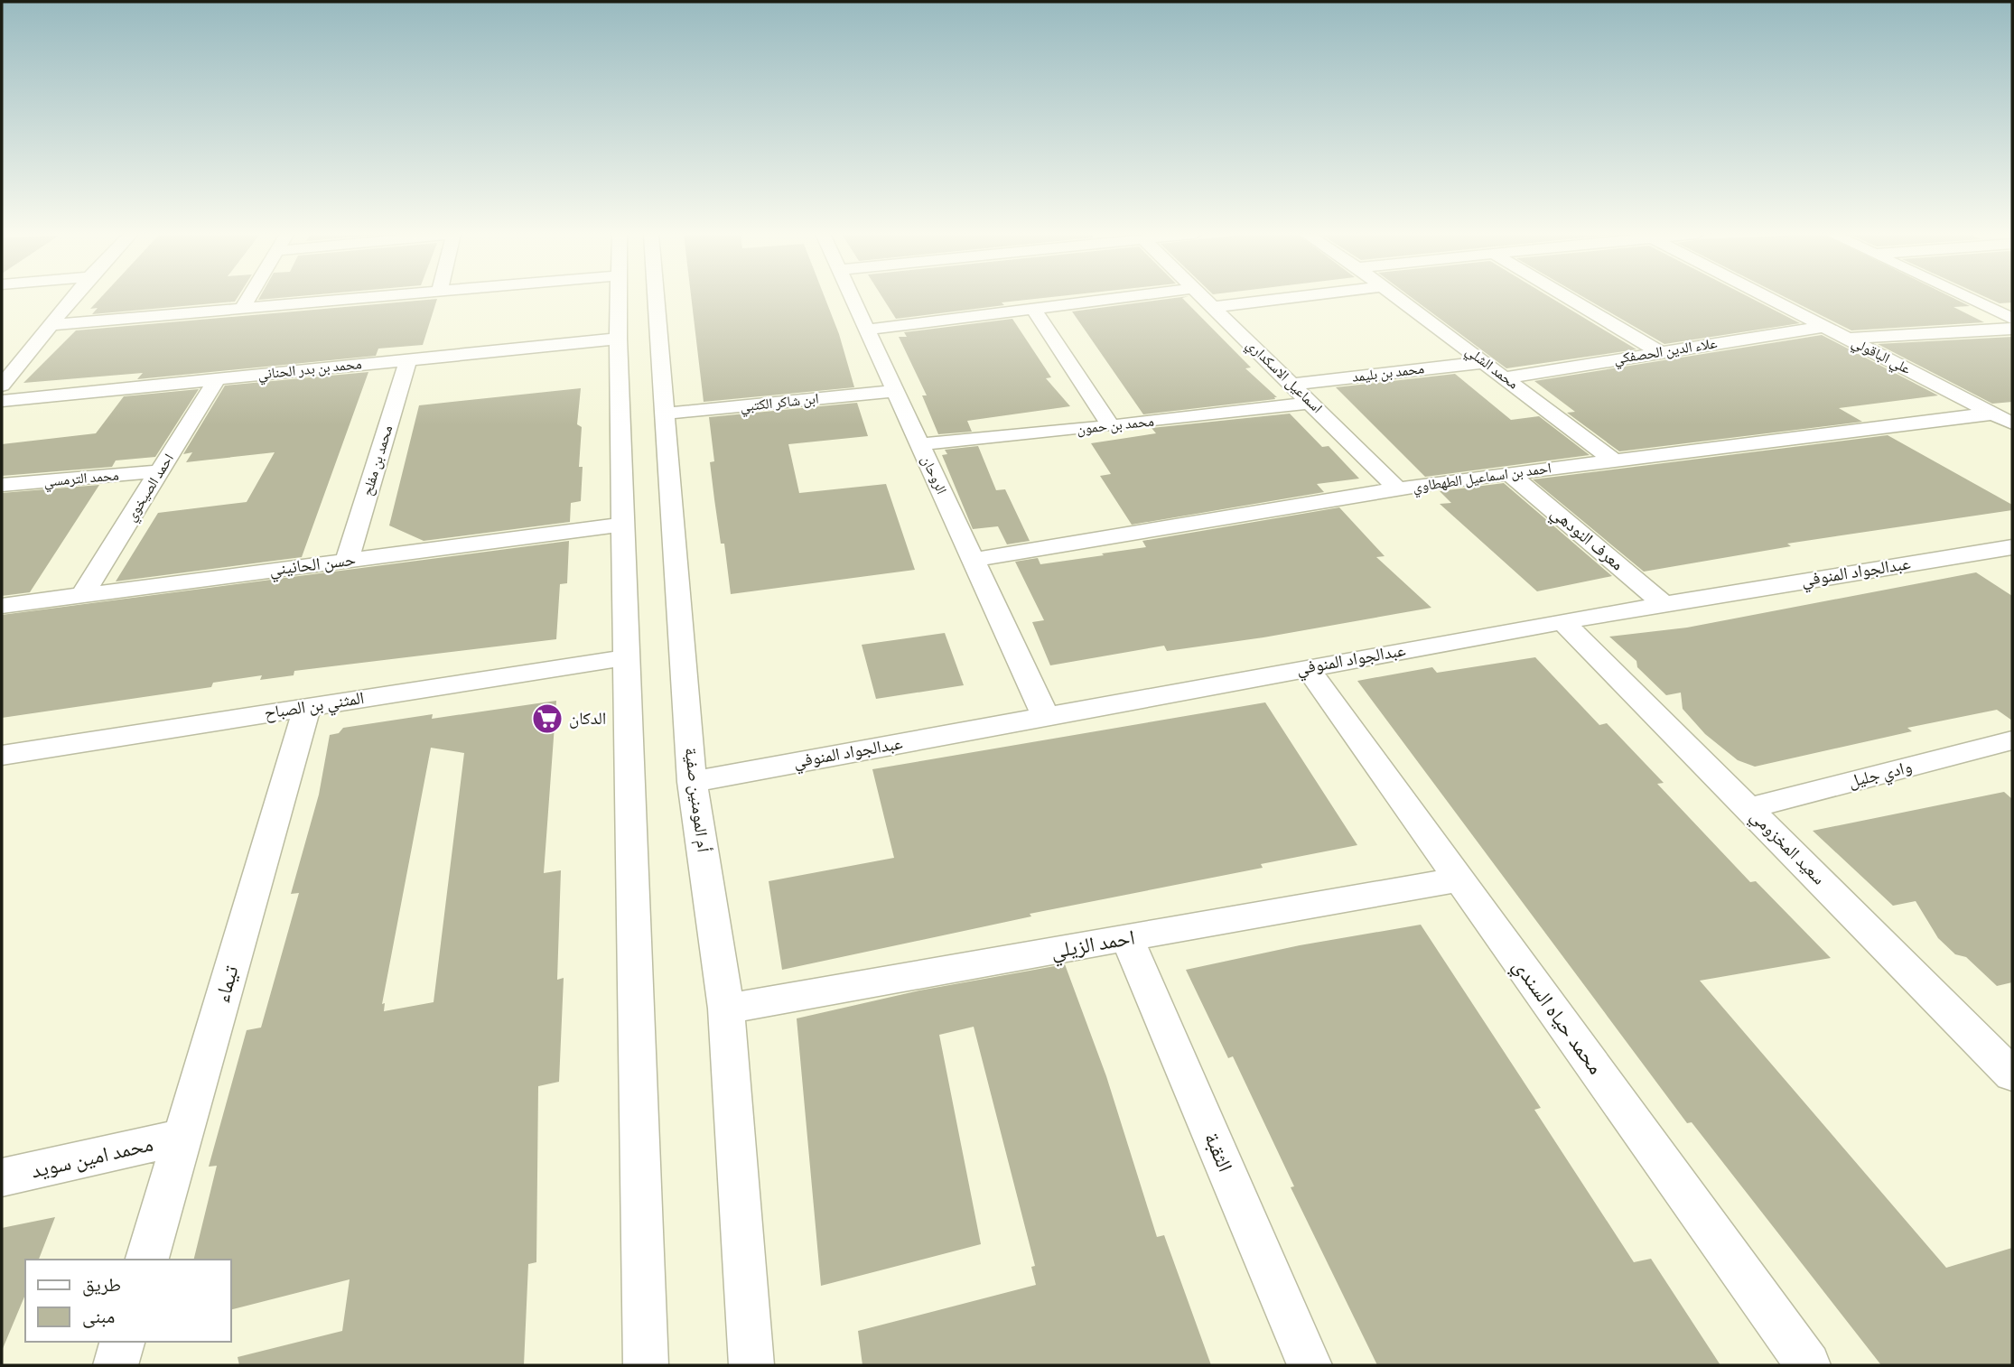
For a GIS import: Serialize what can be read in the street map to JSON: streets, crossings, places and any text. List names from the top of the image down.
{
  "streets": {
    "street": [
      "علاء الدين الحصفكي",
      "علي الباقولي",
      "محمد الشلي",
      "محمد بن بدر الحناني",
      "محمد بن بليمد",
      "اسماعيل الاسكداري",
      "ابن شاكر الكتبي",
      "محمد بن حمون",
      "محمد بن مفلح",
      "الروحان",
      "احمد بن اسماعيل الطهطاوي",
      "محمد الترمسي",
      "احمد الصيخوي",
      "معرف النودهي",
      "حسن الحانيني",
      "عبدالجواد المنوفي",
      "المثني بن الصباح",
      "وادي جليل",
      "أم المومنين صفية",
      "سعيد المخزومي",
      "احمد الزيلي",
      "تيماء",
      "محمد حياه السندي",
      "الثقبة",
      "محمد امين سويد"
    ]
  },
  "crossings": [
    ["علاء الدين الحصفكي", "علي الباقولي"],
    ["علاء الدين الحصفكي", "محمد الشلي"],
    ["علي الباقولي", "احمد بن اسماعيل الطهطاوي"],
    ["محمد الشلي", "محمد بن بليمد"],
    ["محمد الشلي", "احمد بن اسماعيل الطهطاوي"],
    ["محمد بن بدر الحناني", "محمد بن مفلح"],
    ["محمد بن بدر الحناني", "احمد الصيخوي"],
    ["محمد بن بليمد", "اسماعيل الاسكداري"],
    ["اسماعيل الاسكداري", "محمد بن حمون"],
    ["اسماعيل الاسكداري", "احمد بن اسماعيل الطهطاوي"],
    ["ابن شاكر الكتبي", "الروحان"],
    ["ابن شاكر الكتبي", "أم المومنين صفية"],
    ["محمد بن حمون", "الروحان"],
    ["محمد بن مفلح", "حسن الحانيني"],
    ["الروحان", "احمد بن اسماعيل الطهطاوي"],
    ["الروحان", "عبدالجواد المنوفي"],
    ["احمد بن اسماعيل الطهطاوي", "معرف النودهي"],
    ["محمد الترمسي", "احمد الصيخوي"],
    ["احمد الصيخوي", "حسن الحانيني"],
    ["معرف النودهي", "عبدالجواد المنوفي"],
    ["عبدالجواد المنوفي", "أم المومنين صفية"],
    ["عبدالجواد المنوفي", "سعيد المخزومي"],
    ["عبدالجواد المنوفي", "محمد حياه السندي"],
    ["المثني بن الصباح", "تيماء"],
    ["وادي جليل", "سعيد المخزومي"],
    ["أم المومنين صفية", "احمد الزيلي"],
    ["احمد الزيلي", "محمد حياه السندي"],
    ["احمد الزيلي", "الثقبة"],
    ["تيماء", "محمد امين سويد"]
  ],
  "places": {
    "supermarket": ["الدكان"]
  },
  "legend": ["طريق", "مبنى"]
}
